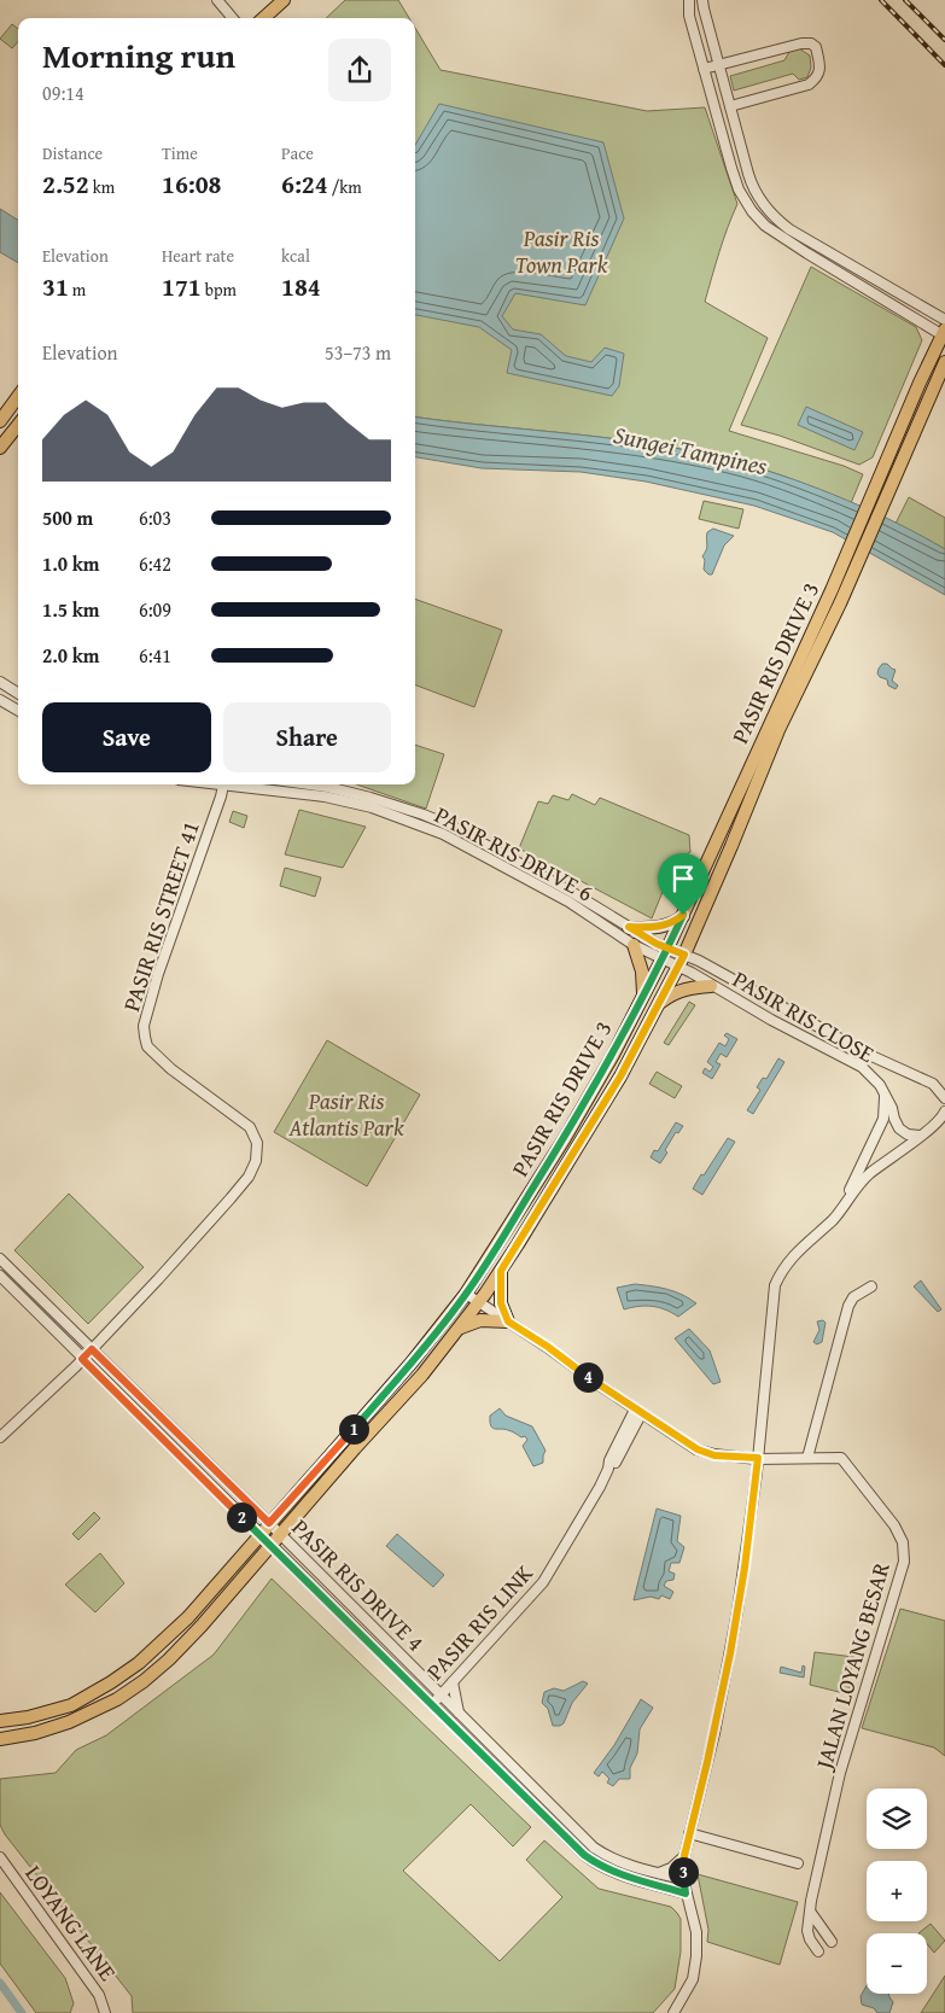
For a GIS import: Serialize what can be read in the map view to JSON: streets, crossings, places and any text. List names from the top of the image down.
{
  "streets": {
    "main road": ["PASIR RIS DRIVE 3"],
    "street": [
      "PASIR RIS DRIVE 6",
      "PASIR RIS STREET 41",
      "PASIR RIS CLOSE",
      "PASIR RIS DRIVE 4",
      "PASIR RIS LINK",
      "JALAN LOYANG BESAR",
      "LOYANG LANE"
    ]
  },
  "crossings": [
    ["PASIR RIS DRIVE 3", "PASIR RIS DRIVE 6"],
    ["PASIR RIS DRIVE 3", "PASIR RIS CLOSE"],
    ["PASIR RIS DRIVE 3", "PASIR RIS DRIVE 4"],
    ["PASIR RIS DRIVE 3", "JALAN LOYANG BESAR"],
    ["PASIR RIS DRIVE 6", "PASIR RIS CLOSE"],
    ["PASIR RIS STREET 41", "PASIR RIS DRIVE 4"],
    ["PASIR RIS DRIVE 4", "PASIR RIS LINK"],
    ["PASIR RIS LINK", "JALAN LOYANG BESAR"]
  ],
  "water": ["Sungei Tampines"],
  "parks": ["Pasir Ris Town Park", "Pasir Ris Atlantis Park"],
  "page": {
    "heading": ["Morning run", "09:14"],
    "stats": [
      ["Distance", "2.52 km"],
      ["Time", "16:08"],
      ["Pace", "6:24 /km"],
      ["Elevation", "31 m"],
      ["Heart rate", "171 bpm"],
      ["kcal", "184"]
    ],
    "chart": ["Elevation", "53–73 m"],
    "list": [
      {
        "name": "500 m",
        "note": "6:03"
      },
      {
        "name": "1.0 km",
        "note": "6:42"
      },
      {
        "name": "1.5 km",
        "note": "6:09"
      },
      {
        "name": "2.0 km",
        "note": "6:41"
      }
    ],
    "buttons": ["Save", "Share"],
    "pins": [
      "4",
      "1",
      "2",
      "3"
    ],
    "map_buttons": ["+", "−"]
  }
}
